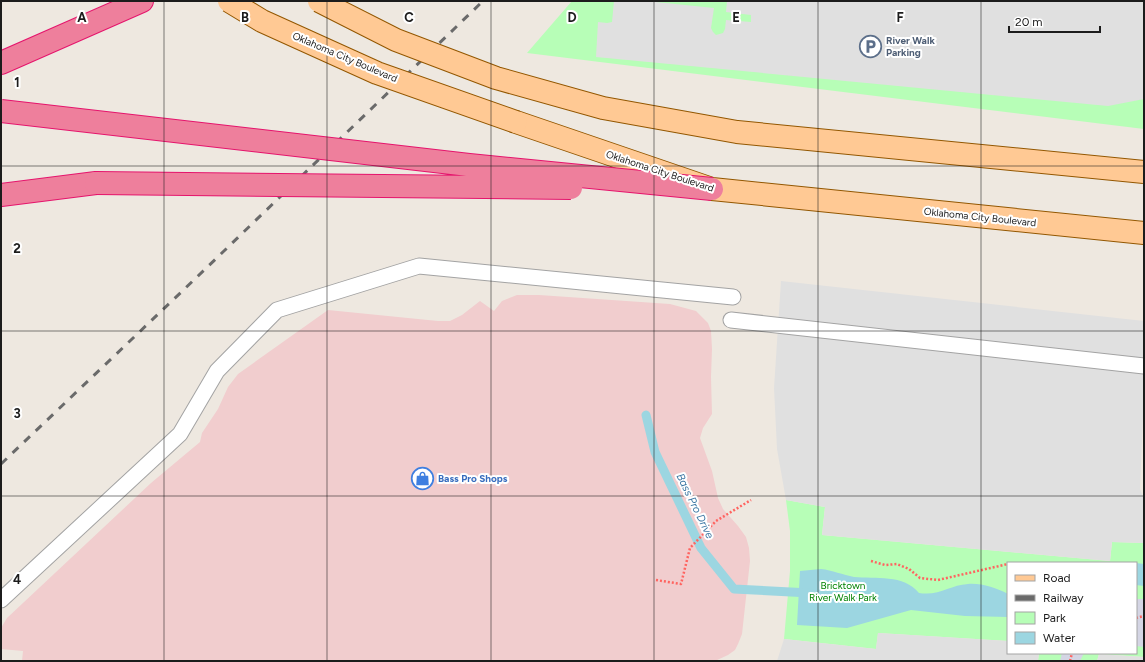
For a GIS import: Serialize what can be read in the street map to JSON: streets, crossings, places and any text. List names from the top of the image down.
{
  "streets": {
    "main road": ["Oklahoma City Boulevard"]
  },
  "water": ["Bass Pro Drive"],
  "parks": ["Bricktown River Walk Park"],
  "places": {
    "parking": ["River Walk Parking"],
    "shop": ["Bass Pro Shops"]
  },
  "legend": [
    "Road",
    "Railway",
    "Park",
    "Water"
  ],
  "scale_bar": "20 m",
  "grid": {
    "columns": [
      "A",
      "B",
      "C",
      "D",
      "E",
      "F"
    ],
    "rows": [
      "1",
      "2",
      "3",
      "4"
    ]
  }
}
